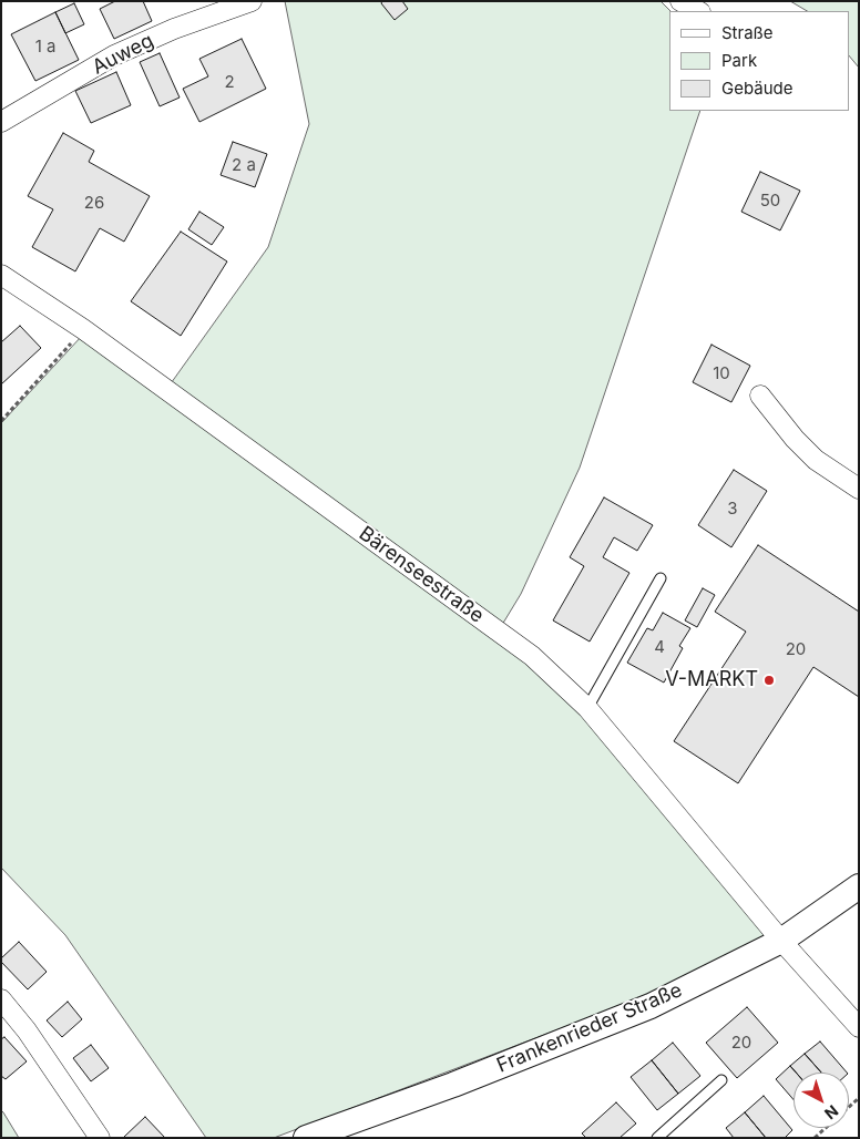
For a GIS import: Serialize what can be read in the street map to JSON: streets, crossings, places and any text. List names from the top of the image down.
{
  "streets": {
    "street": ["Auweg", "Bärenseestraße", "Frankenrieder Straße"]
  },
  "crossings": [
    ["Bärenseestraße", "Frankenrieder Straße"]
  ],
  "places": ["V-MARKT"],
  "house_numbers": [
    "1 a",
    "2",
    "2 a",
    "50",
    "26",
    "10",
    "3",
    "4",
    "20",
    "20"
  ],
  "legend": ["Straße", "Park", "Gebäude"],
  "north": "bottom right"
}
